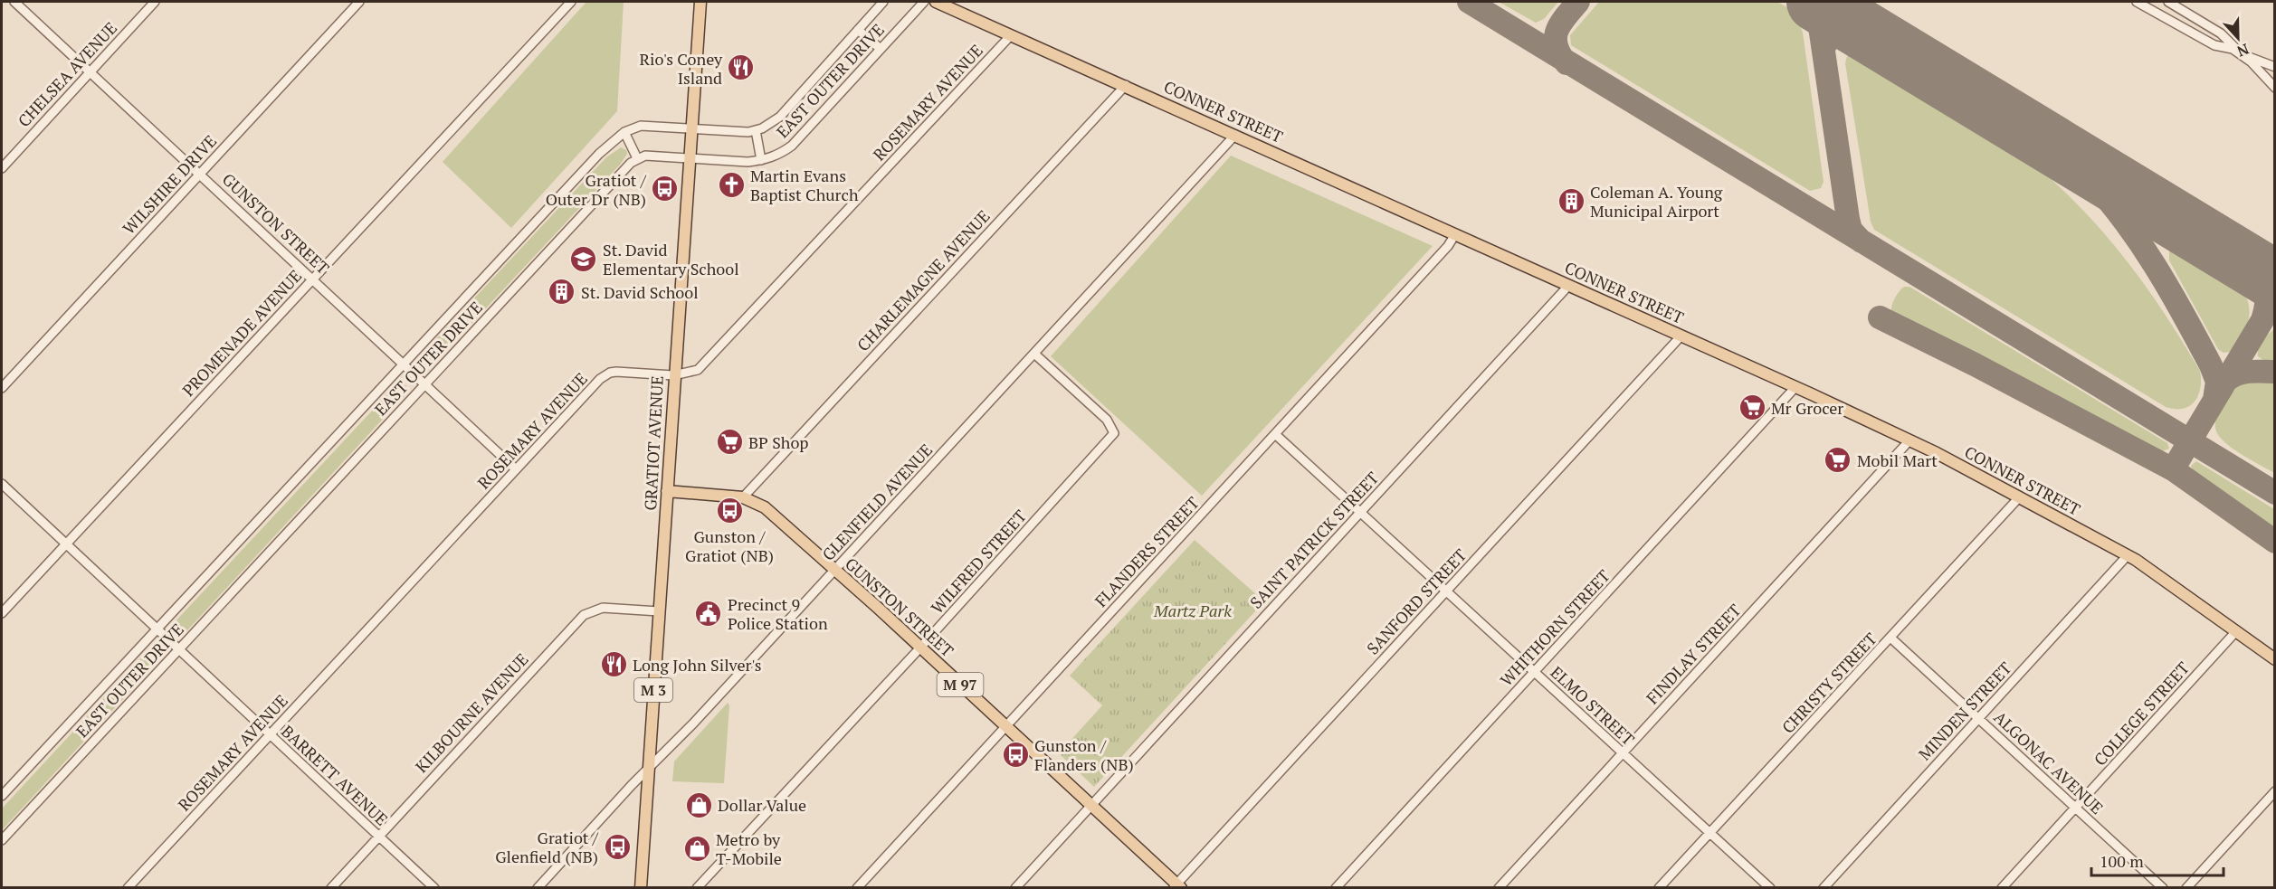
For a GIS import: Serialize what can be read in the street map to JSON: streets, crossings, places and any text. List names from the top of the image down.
{
  "streets": {
    "main road": [
      "CONNER STREET",
      "GUNSTON STREET",
      "GRATIOT AVENUE",
      "M 97",
      "M 3"
    ],
    "street": [
      "CHELSEA AVENUE",
      "EAST OUTER DRIVE",
      "ROSEMARY AVENUE",
      "WILSHIRE DRIVE",
      "CHARLEMAGNE AVENUE",
      "PROMENADE AVENUE",
      "GLENFIELD AVENUE",
      "SAINT PATRICK STREET",
      "FLANDERS STREET",
      "WILFRED STREET",
      "SANFORD STREET",
      "WHITHORN STREET",
      "FINDLAY STREET",
      "CHRISTY STREET",
      "ELMO STREET",
      "MINDEN STREET",
      "KILBOURNE AVENUE",
      "COLLEGE STREET",
      "ALGONAC AVENUE",
      "BARRETT AVENUE"
    ]
  },
  "crossings": [
    ["CHELSEA AVENUE", "GUNSTON STREET"],
    ["EAST OUTER DRIVE", "GUNSTON STREET"],
    ["EAST OUTER DRIVE", "GRATIOT AVENUE"],
    ["EAST OUTER DRIVE", "BARRETT AVENUE"],
    ["ROSEMARY AVENUE", "CONNER STREET"],
    ["ROSEMARY AVENUE", "GUNSTON STREET"],
    ["ROSEMARY AVENUE", "GRATIOT AVENUE"],
    ["ROSEMARY AVENUE", "BARRETT AVENUE"],
    ["CONNER STREET", "CHARLEMAGNE AVENUE"],
    ["CONNER STREET", "GLENFIELD AVENUE"],
    ["CONNER STREET", "SAINT PATRICK STREET"],
    ["CONNER STREET", "FLANDERS STREET"],
    ["CONNER STREET", "SANFORD STREET"],
    ["CONNER STREET", "WHITHORN STREET"],
    ["CONNER STREET", "FINDLAY STREET"],
    ["CONNER STREET", "CHRISTY STREET"],
    ["CONNER STREET", "MINDEN STREET"],
    ["CONNER STREET", "COLLEGE STREET"],
    ["WILSHIRE DRIVE", "GUNSTON STREET"],
    ["GUNSTON STREET", "CHARLEMAGNE AVENUE"],
    ["GUNSTON STREET", "PROMENADE AVENUE"],
    ["GUNSTON STREET", "GRATIOT AVENUE"],
    ["GUNSTON STREET", "GLENFIELD AVENUE"],
    ["GUNSTON STREET", "SAINT PATRICK STREET"],
    ["GUNSTON STREET", "FLANDERS STREET"],
    ["GUNSTON STREET", "WILFRED STREET"],
    ["GUNSTON STREET", "SANFORD STREET"],
    ["PROMENADE AVENUE", "BARRETT AVENUE"],
    ["GRATIOT AVENUE", "GLENFIELD AVENUE"],
    ["GRATIOT AVENUE", "KILBOURNE AVENUE"],
    ["GLENFIELD AVENUE", "WILFRED STREET"],
    ["SAINT PATRICK STREET", "ELMO STREET"],
    ["FLANDERS STREET", "ELMO STREET"],
    ["SANFORD STREET", "ELMO STREET"],
    ["WHITHORN STREET", "ELMO STREET"],
    ["FINDLAY STREET", "ELMO STREET"],
    ["CHRISTY STREET", "ELMO STREET"],
    ["CHRISTY STREET", "ALGONAC AVENUE"],
    ["MINDEN STREET", "ALGONAC AVENUE"],
    ["KILBOURNE AVENUE", "BARRETT AVENUE"],
    ["COLLEGE STREET", "ALGONAC AVENUE"]
  ],
  "parks": ["Martz Park"],
  "places": {
    "restaurant": ["Rio's Coney Island", "Long John Silver's"],
    "church": ["Martin Evans Baptist Church"],
    "bus stop": [
      "Gratiot / Outer Dr (NB)",
      "Gunston / Gratiot (NB)",
      "Gunston / Flanders (NB)",
      "Gratiot / Glenfield (NB)"
    ],
    "building": ["Coleman A. Young Municipal Airport", "St. David School"],
    "school or university": ["St. David Elementary School"],
    "supermarket": ["Mr Grocer", "BP Shop", "Mobil Mart"],
    "public building": ["Precinct 9 Police Station"],
    "shop": ["Dollar Value", "Metro by T-Mobile"]
  },
  "scale_bar": "100 m",
  "north": "bottom"
}
